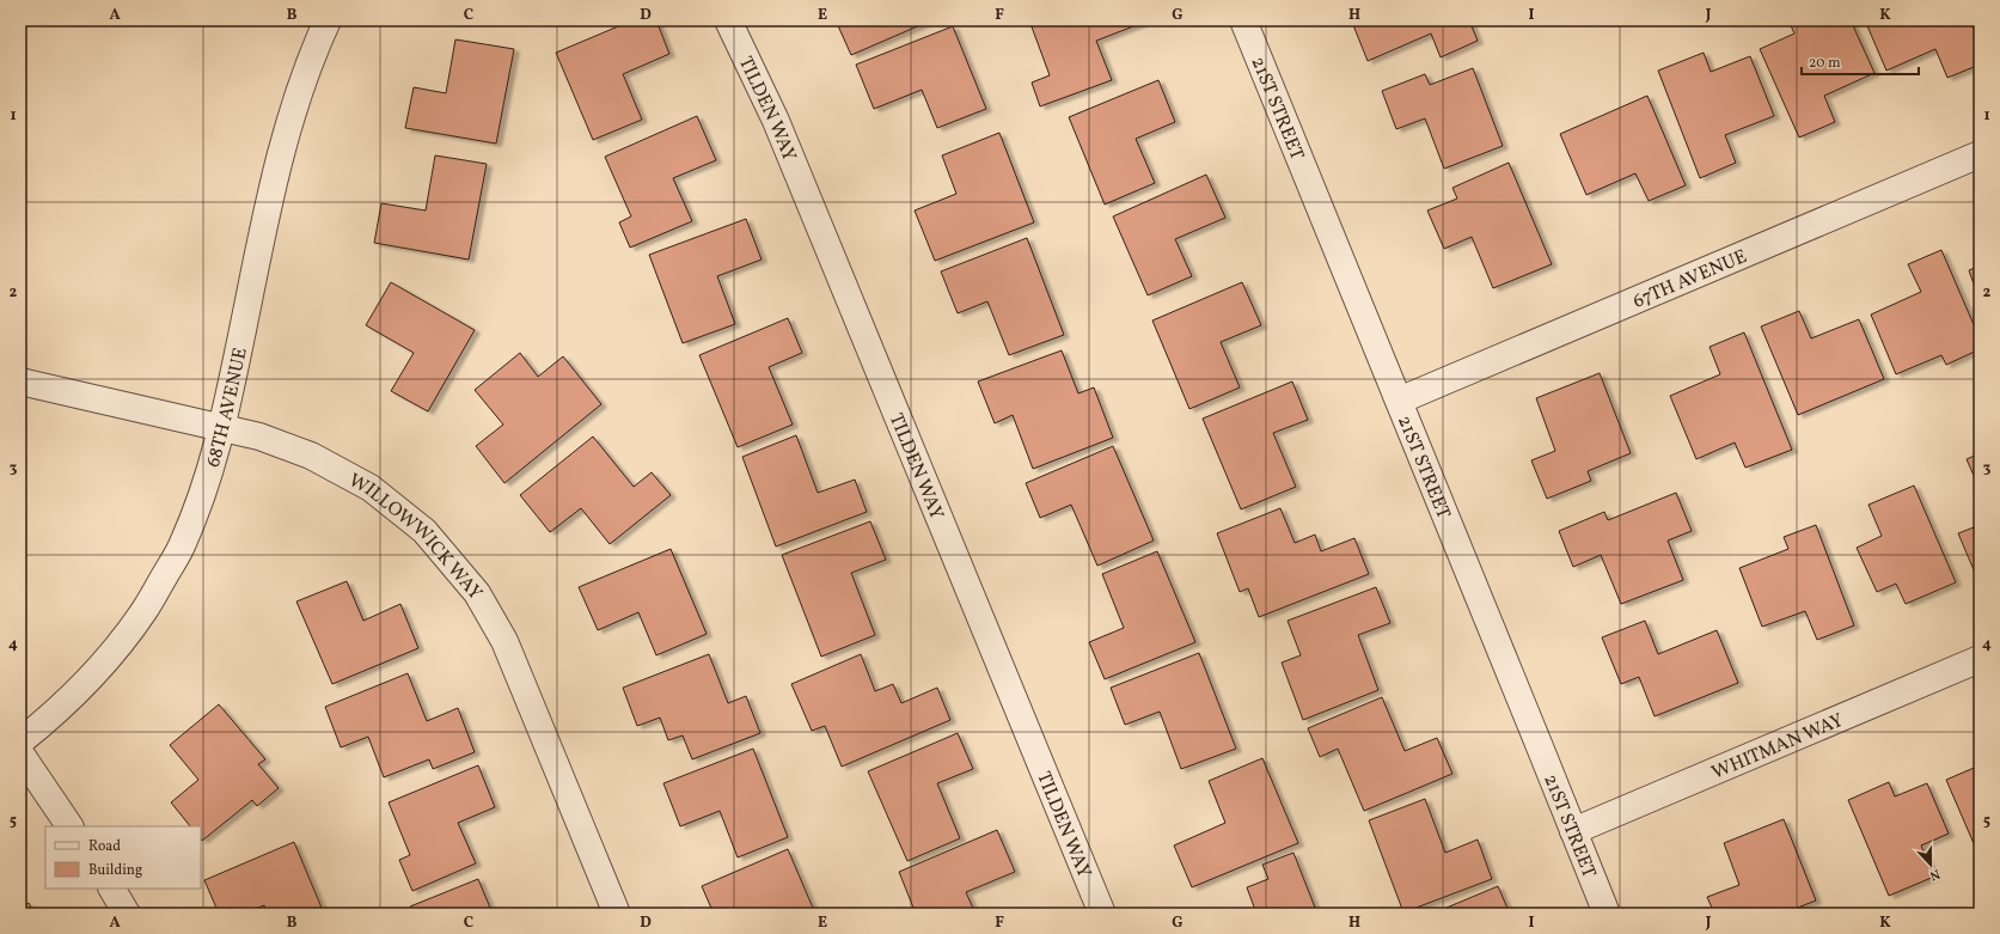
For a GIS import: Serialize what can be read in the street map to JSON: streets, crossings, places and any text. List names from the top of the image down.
{
  "streets": {
    "street": [
      "21ST STREET",
      "TILDEN WAY",
      "67TH AVENUE",
      "68TH AVENUE",
      "WILLOWWICK WAY",
      "WHITMAN WAY"
    ]
  },
  "crossings": [
    ["21ST STREET", "67TH AVENUE"],
    ["21ST STREET", "WHITMAN WAY"],
    ["68TH AVENUE", "WILLOWWICK WAY"]
  ],
  "legend": ["Road", "Building"],
  "scale_bar": "20 m",
  "north": "bottom",
  "grid": {
    "columns": [
      "A",
      "B",
      "C",
      "D",
      "E",
      "F",
      "G",
      "H",
      "I",
      "J",
      "K"
    ],
    "rows": [
      "1",
      "2",
      "3",
      "4",
      "5"
    ]
  }
}
